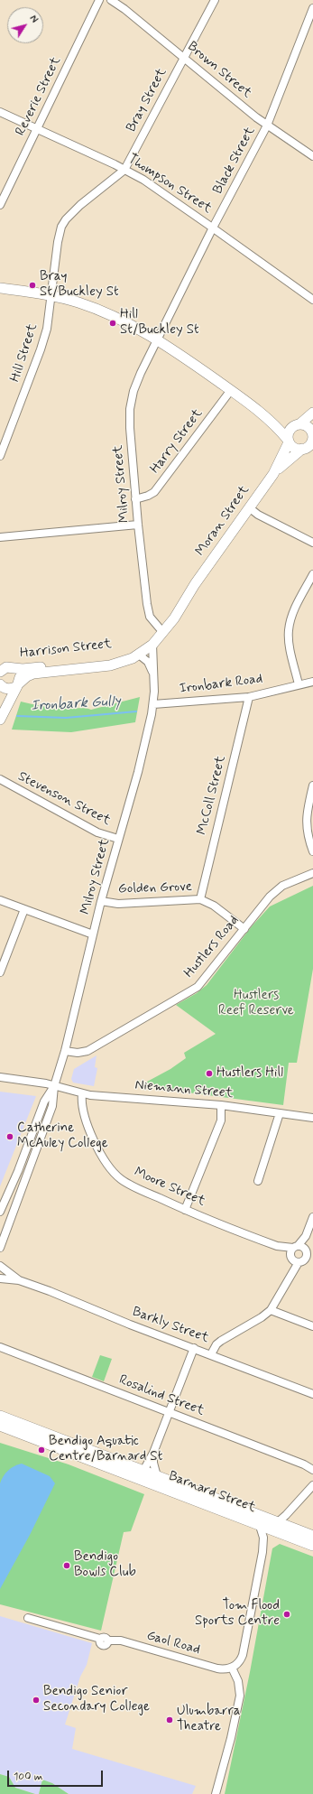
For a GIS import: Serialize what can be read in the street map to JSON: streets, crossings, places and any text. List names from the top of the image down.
{
  "streets": {
    "street": [
      "Brown Street",
      "Reverie Street",
      "Bray Street",
      "Black Street",
      "Thompson Street",
      "Hill Street",
      "Harry Street",
      "Milroy Street",
      "Moran Street",
      "Harrison Street",
      "Ironbark Road",
      "McColl Street",
      "Stevenson Street",
      "Golden Grove",
      "Hustlers Road",
      "Niemann Street",
      "Moore Street",
      "Barkly Street",
      "Rosalind Street",
      "Barnard Street",
      "Gaol Road"
    ]
  },
  "crossings": [
    ["Brown Street", "Bray Street"],
    ["Brown Street", "Black Street"],
    ["Reverie Street", "Thompson Street"],
    ["Bray Street", "Thompson Street"],
    ["Bray Street", "Hill Street"],
    ["Black Street", "Thompson Street"],
    ["Black Street", "Milroy Street"],
    ["Harry Street", "Milroy Street"],
    ["Milroy Street", "Moran Street"],
    ["Milroy Street", "Ironbark Road"],
    ["Milroy Street", "Stevenson Street"],
    ["Milroy Street", "Golden Grove"],
    ["Milroy Street", "Hustlers Road"],
    ["Milroy Street", "Niemann Street"],
    ["Moran Street", "Harrison Street"],
    ["Ironbark Road", "McColl Street"],
    ["McColl Street", "Golden Grove"],
    ["Golden Grove", "Hustlers Road"],
    ["Niemann Street", "Moore Street"]
  ],
  "water": ["Ironbark Gully"],
  "parks": ["Hustlers Reef Reserve"],
  "places": [
    "Bray St/Buckley St",
    "Hill St/Buckley St",
    "Hustlers Hill",
    "Catherine McAuley College",
    "Bendigo Aquatic Centre/Barnard St",
    "Bendigo Bowls Club",
    "Tom Flood Sports Centre",
    "Bendigo Senior Secondary College",
    "Ulumbarra Theatre"
  ],
  "scale_bar": "100 m",
  "north": "top right"
}
